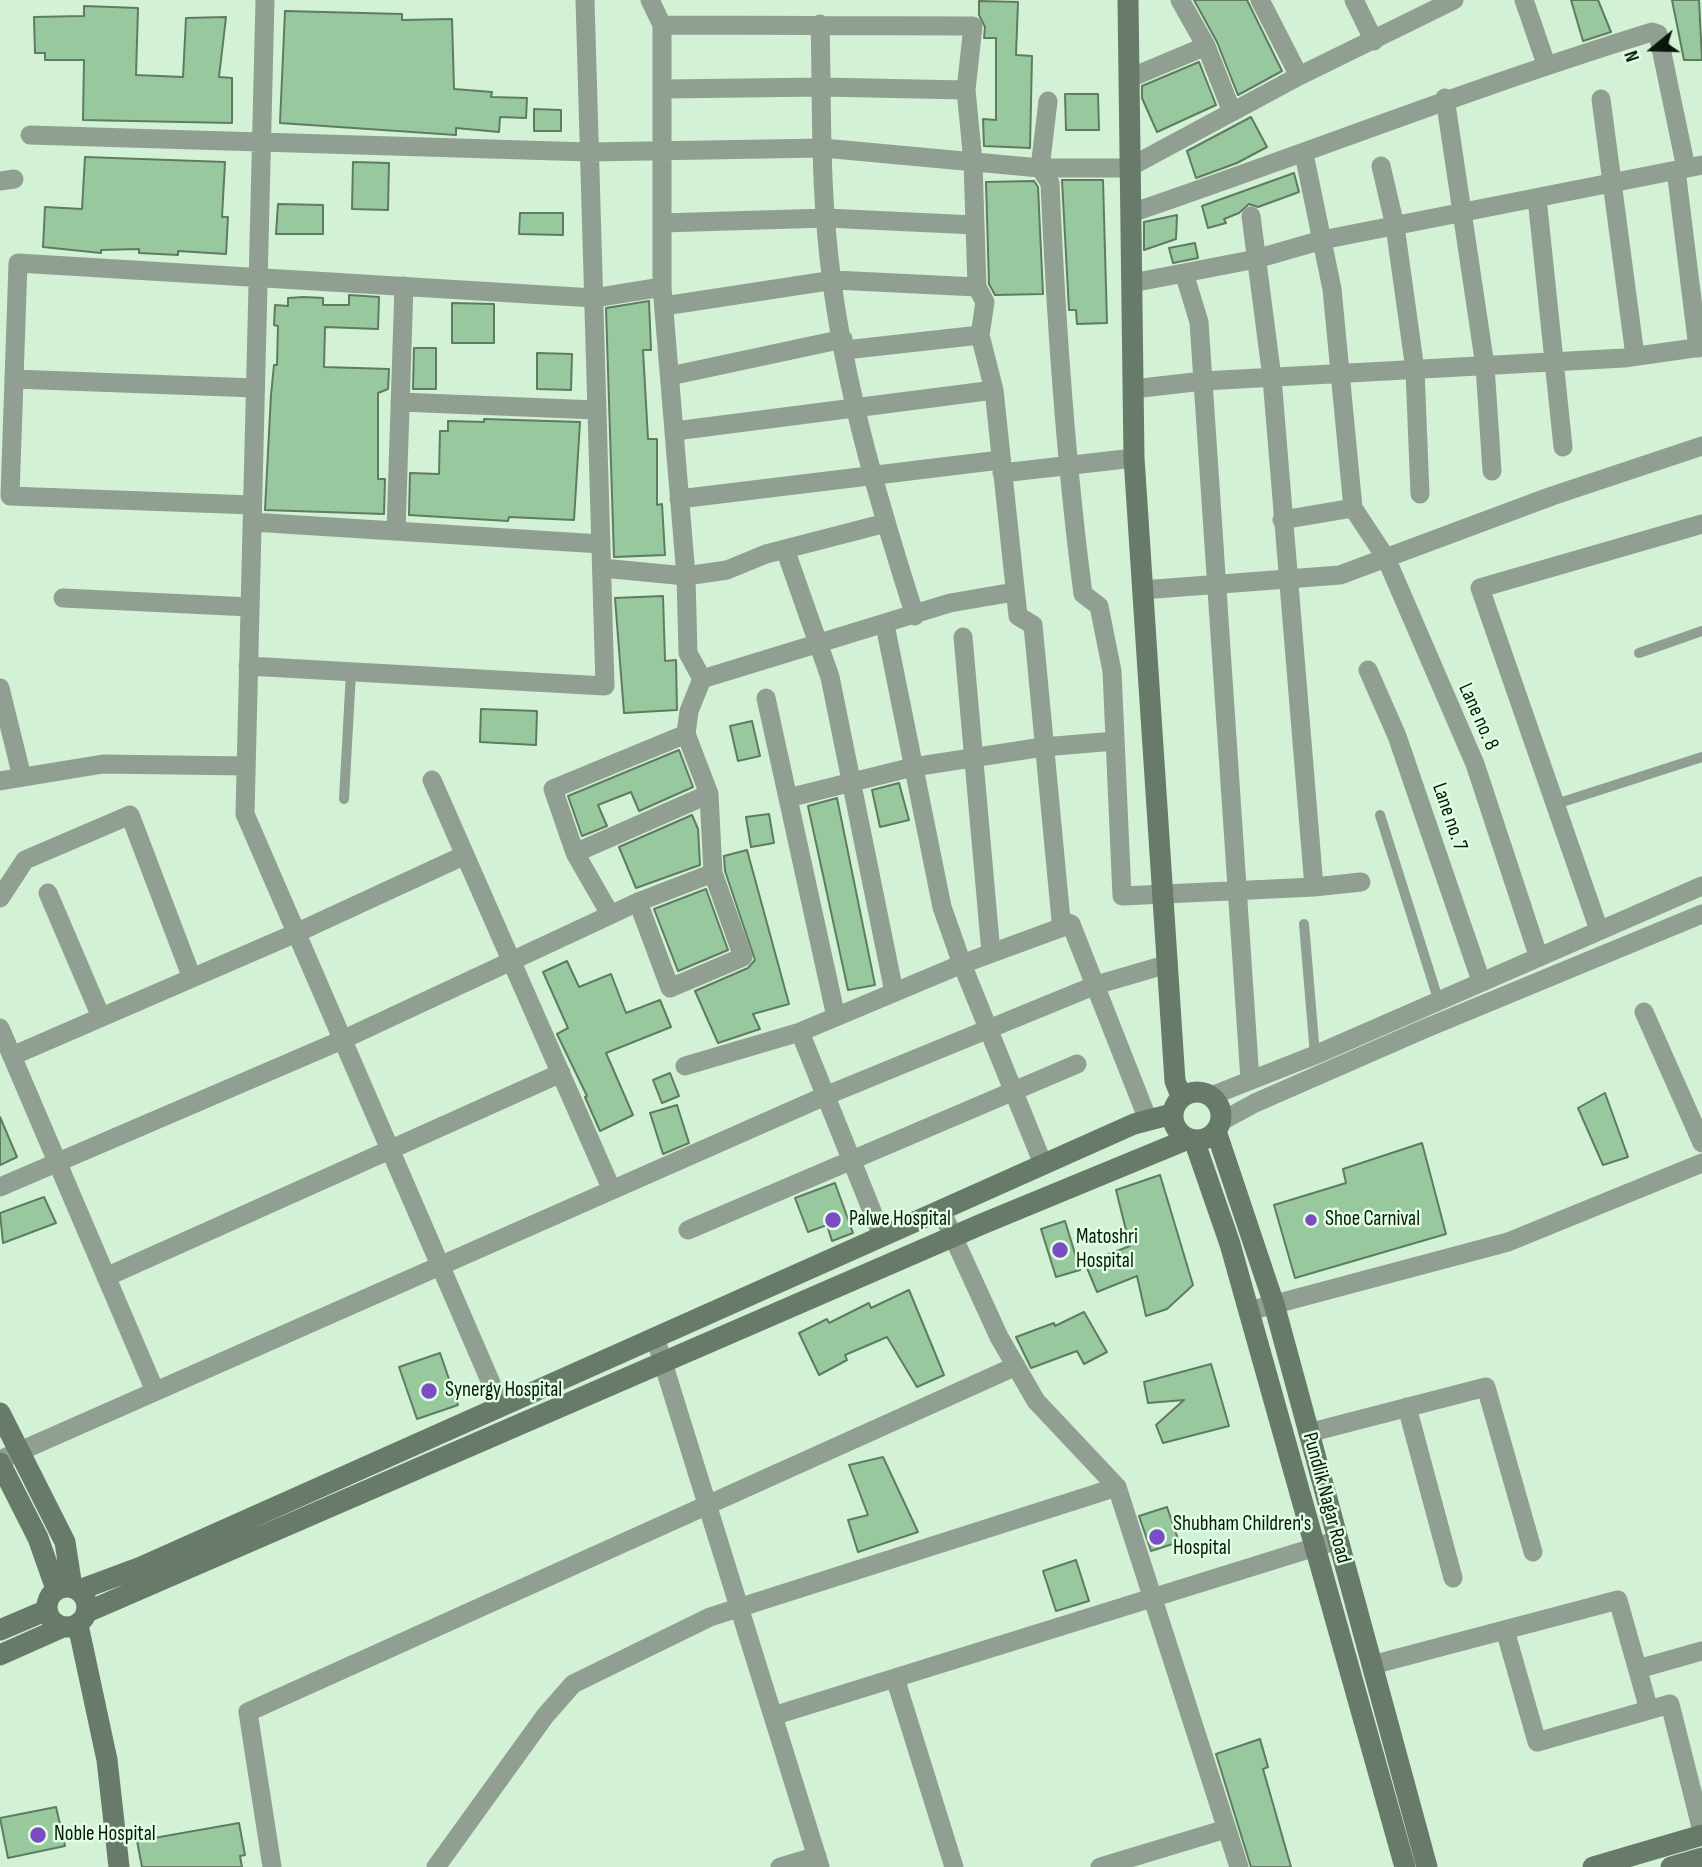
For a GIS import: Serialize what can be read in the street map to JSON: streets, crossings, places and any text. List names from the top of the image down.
{
  "streets": {
    "main road": ["Pundlik Nagar Road"],
    "street": ["Lane no. 8", "Lane no. 7"]
  },
  "places": [
    "Palwe Hospital",
    "Shoe Carnival",
    "Matoshri Hospital",
    "Synergy Hospital",
    "Shubham Children's Hospital",
    "Noble Hospital"
  ],
  "north": "left"
}
